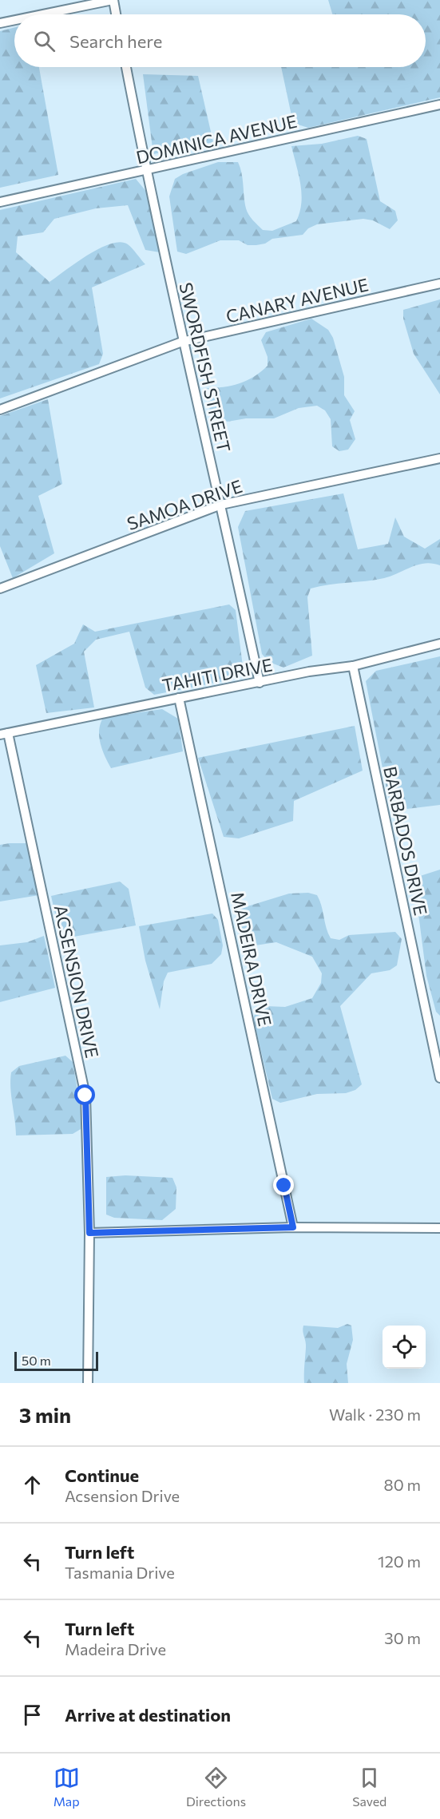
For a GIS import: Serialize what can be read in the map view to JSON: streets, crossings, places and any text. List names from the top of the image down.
{
  "streets": {
    "street": [
      "DOMINICA AVENUE",
      "CANARY AVENUE",
      "SWORDFISH STREET",
      "SAMOA DRIVE",
      "TAHITI DRIVE",
      "BARBADOS DRIVE",
      "MADEIRA DRIVE",
      "ACSENSION DRIVE"
    ]
  },
  "crossings": [
    ["DOMINICA AVENUE", "SWORDFISH STREET"],
    ["CANARY AVENUE", "SWORDFISH STREET"],
    ["SWORDFISH STREET", "SAMOA DRIVE"],
    ["SWORDFISH STREET", "TAHITI DRIVE"],
    ["TAHITI DRIVE", "BARBADOS DRIVE"],
    ["TAHITI DRIVE", "MADEIRA DRIVE"],
    ["TAHITI DRIVE", "ACSENSION DRIVE"]
  ],
  "scale_bar": "50 m",
  "page": {
    "search": "Search here",
    "scale": "50 m",
    "heading": ["3 min", "Walk · 230 m"],
    "list": [
      ["Continue", "Acsension Drive", "80 m"],
      ["Turn left", "Tasmania Drive", "120 m"],
      ["Turn left", "Madeira Drive", "30 m"],
      "Arrive at destination"
    ],
    "nav": ["Map", "Directions", "Saved"]
  }
}
